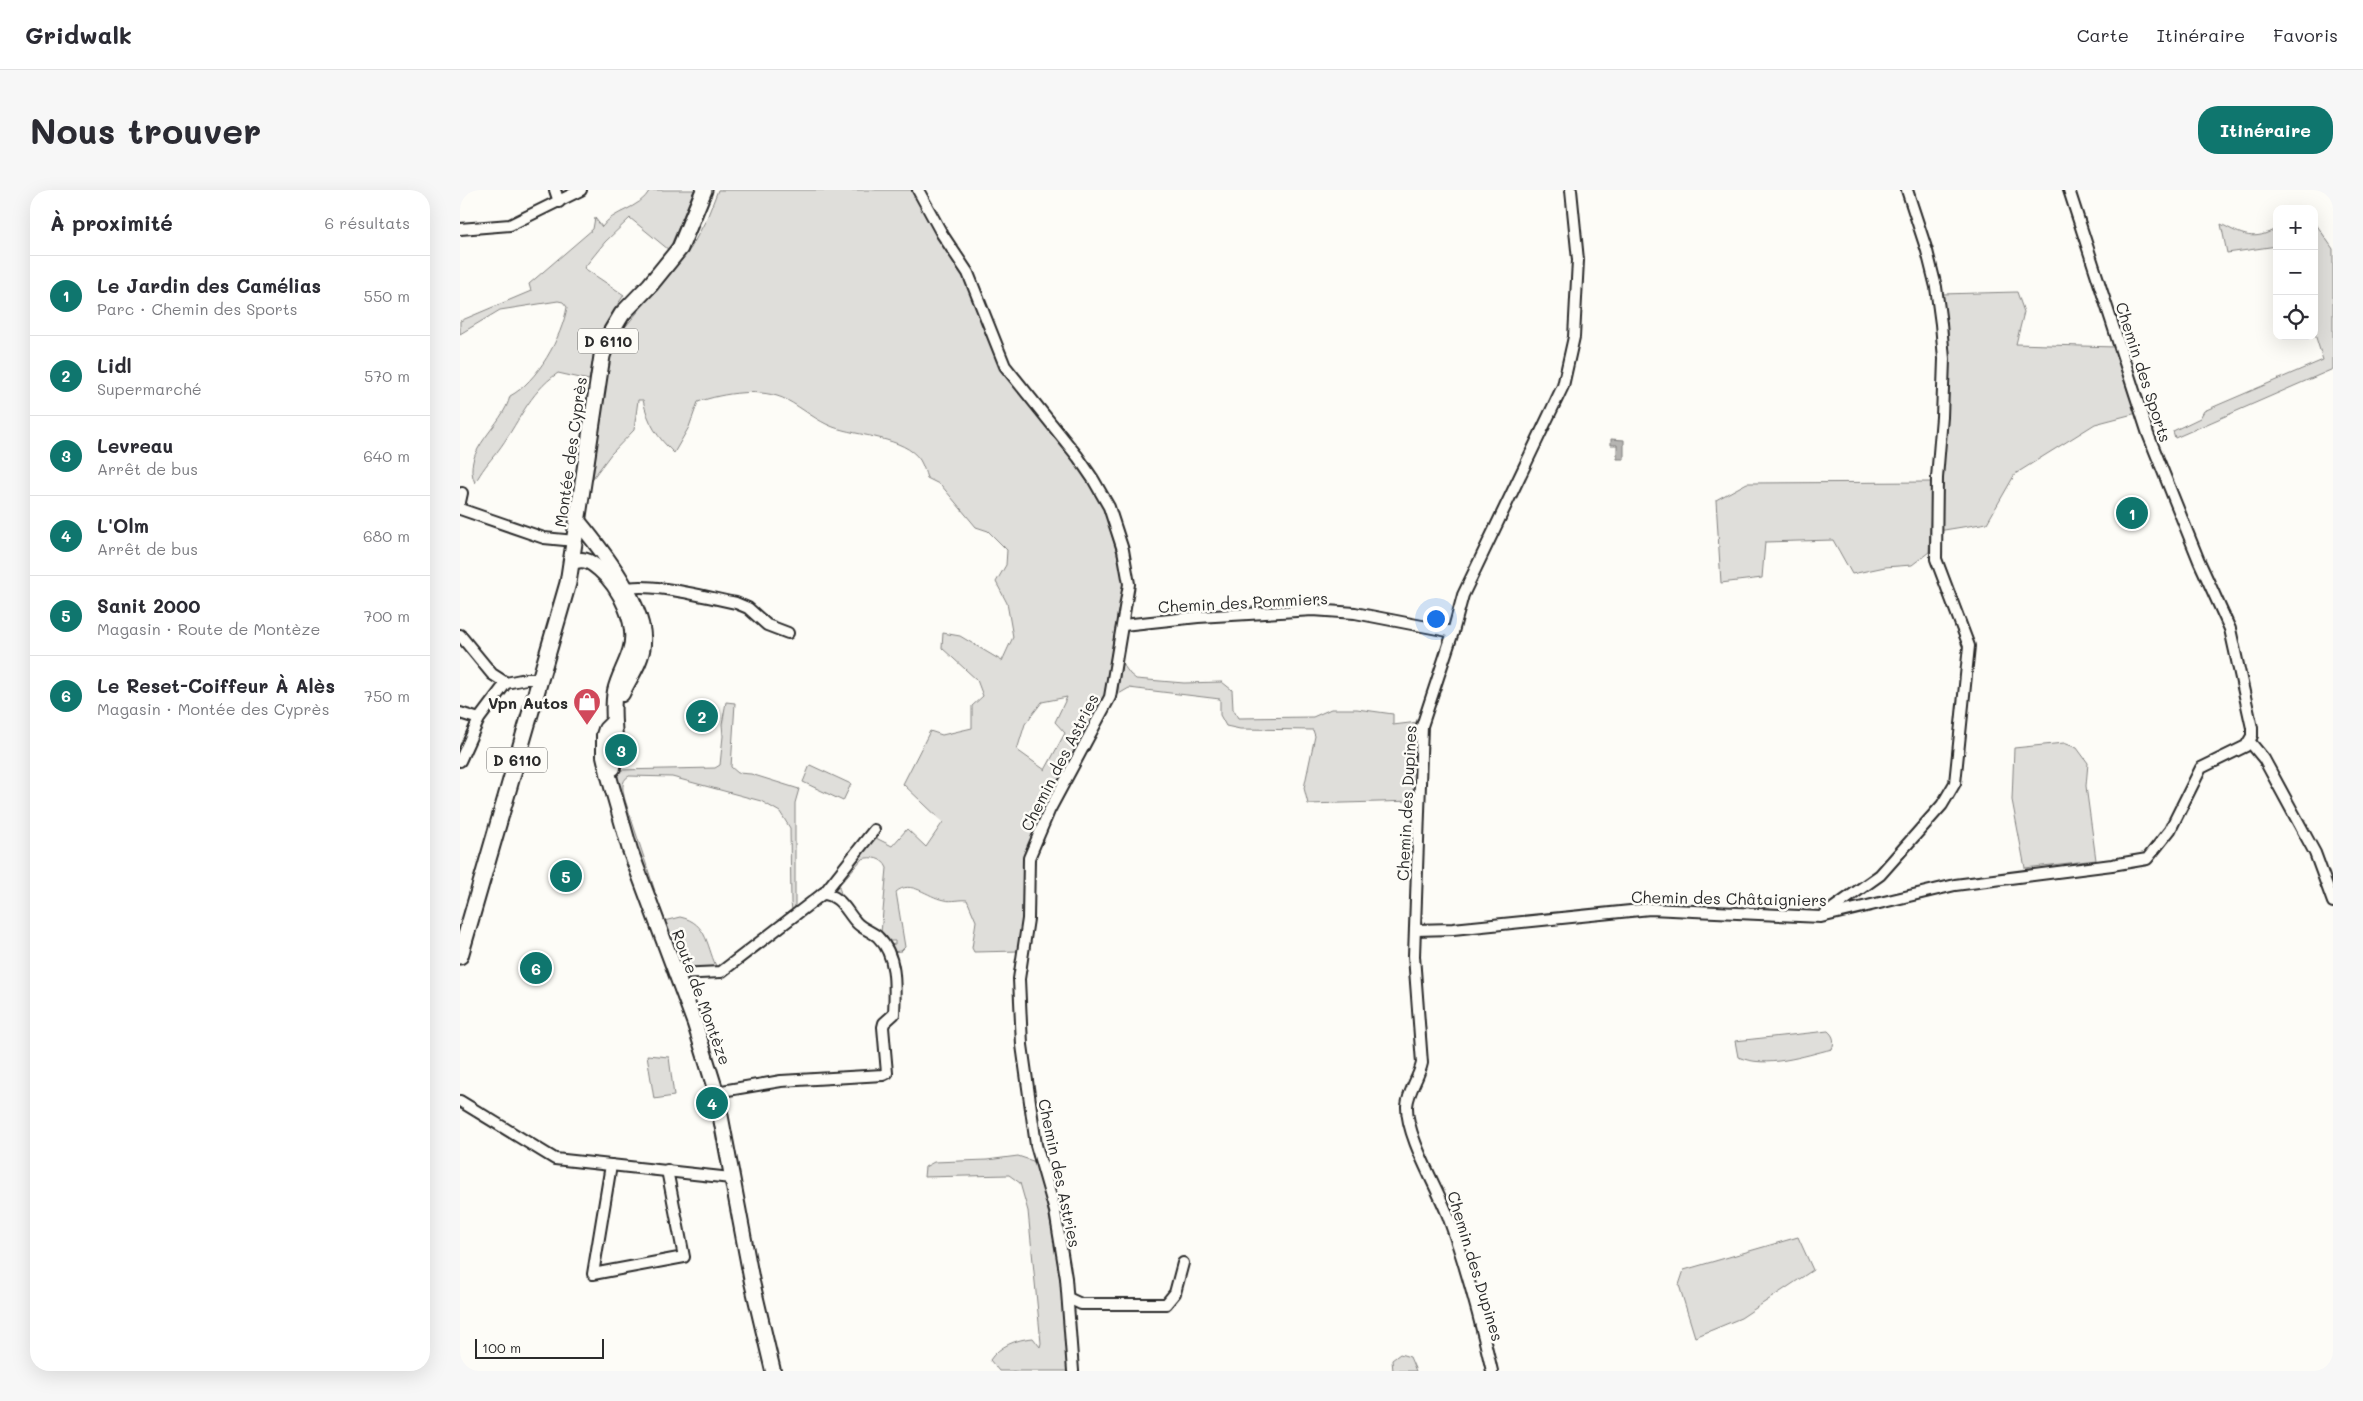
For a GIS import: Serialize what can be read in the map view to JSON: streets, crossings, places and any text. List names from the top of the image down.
{
  "streets": {
    "main road": ["D 6110", "Montée des Cyprès"],
    "street": [
      "Chemin des Sports",
      "Chemin des Pommiers",
      "Chemin des Astries",
      "Chemin des Dupines",
      "Chemin des Châtaigniers",
      "Route de Montèze"
    ]
  },
  "crossings": [
    ["Chemin des Sports", "Chemin des Châtaigniers"],
    ["Montée des Cyprès", "Route de Montèze"],
    ["Chemin des Pommiers", "Chemin des Astries"],
    ["Chemin des Pommiers", "Chemin des Dupines"],
    ["Chemin des Dupines", "Chemin des Châtaigniers"]
  ],
  "places": {
    "shop": ["Vpn Autos"]
  },
  "scale_bar": "100 m",
  "page": {
    "header": "Gridwalk",
    "nav": ["Carte", "Itinéraire", "Favoris"],
    "buttons": "Itinéraire",
    "title": "Nous trouver",
    "heading": ["À proximité", "6 résultats"],
    "map_buttons": ["+", "−"],
    "list": [
      {
        "mark": "1",
        "name": "Le Jardin des Camélias",
        "note": "Parc · Chemin des Sports",
        "value": "550 m"
      },
      {
        "mark": "2",
        "name": "Lidl",
        "note": "Supermarché",
        "value": "570 m"
      },
      {
        "mark": "3",
        "name": "Levreau",
        "note": "Arrêt de bus",
        "value": "640 m"
      },
      {
        "mark": "4",
        "name": "L'Olm",
        "note": "Arrêt de bus",
        "value": "680 m"
      },
      {
        "mark": "5",
        "name": "Sanit 2000",
        "note": "Magasin · Route de Montèze",
        "value": "700 m"
      },
      {
        "mark": "6",
        "name": "Le Reset-Coiffeur À Alès",
        "note": "Magasin · Montée des Cyprès",
        "value": "750 m"
      }
    ],
    "pins": [
      "1",
      "2",
      "3",
      "5",
      "6",
      "4"
    ],
    "scale": "100 m"
  }
}
